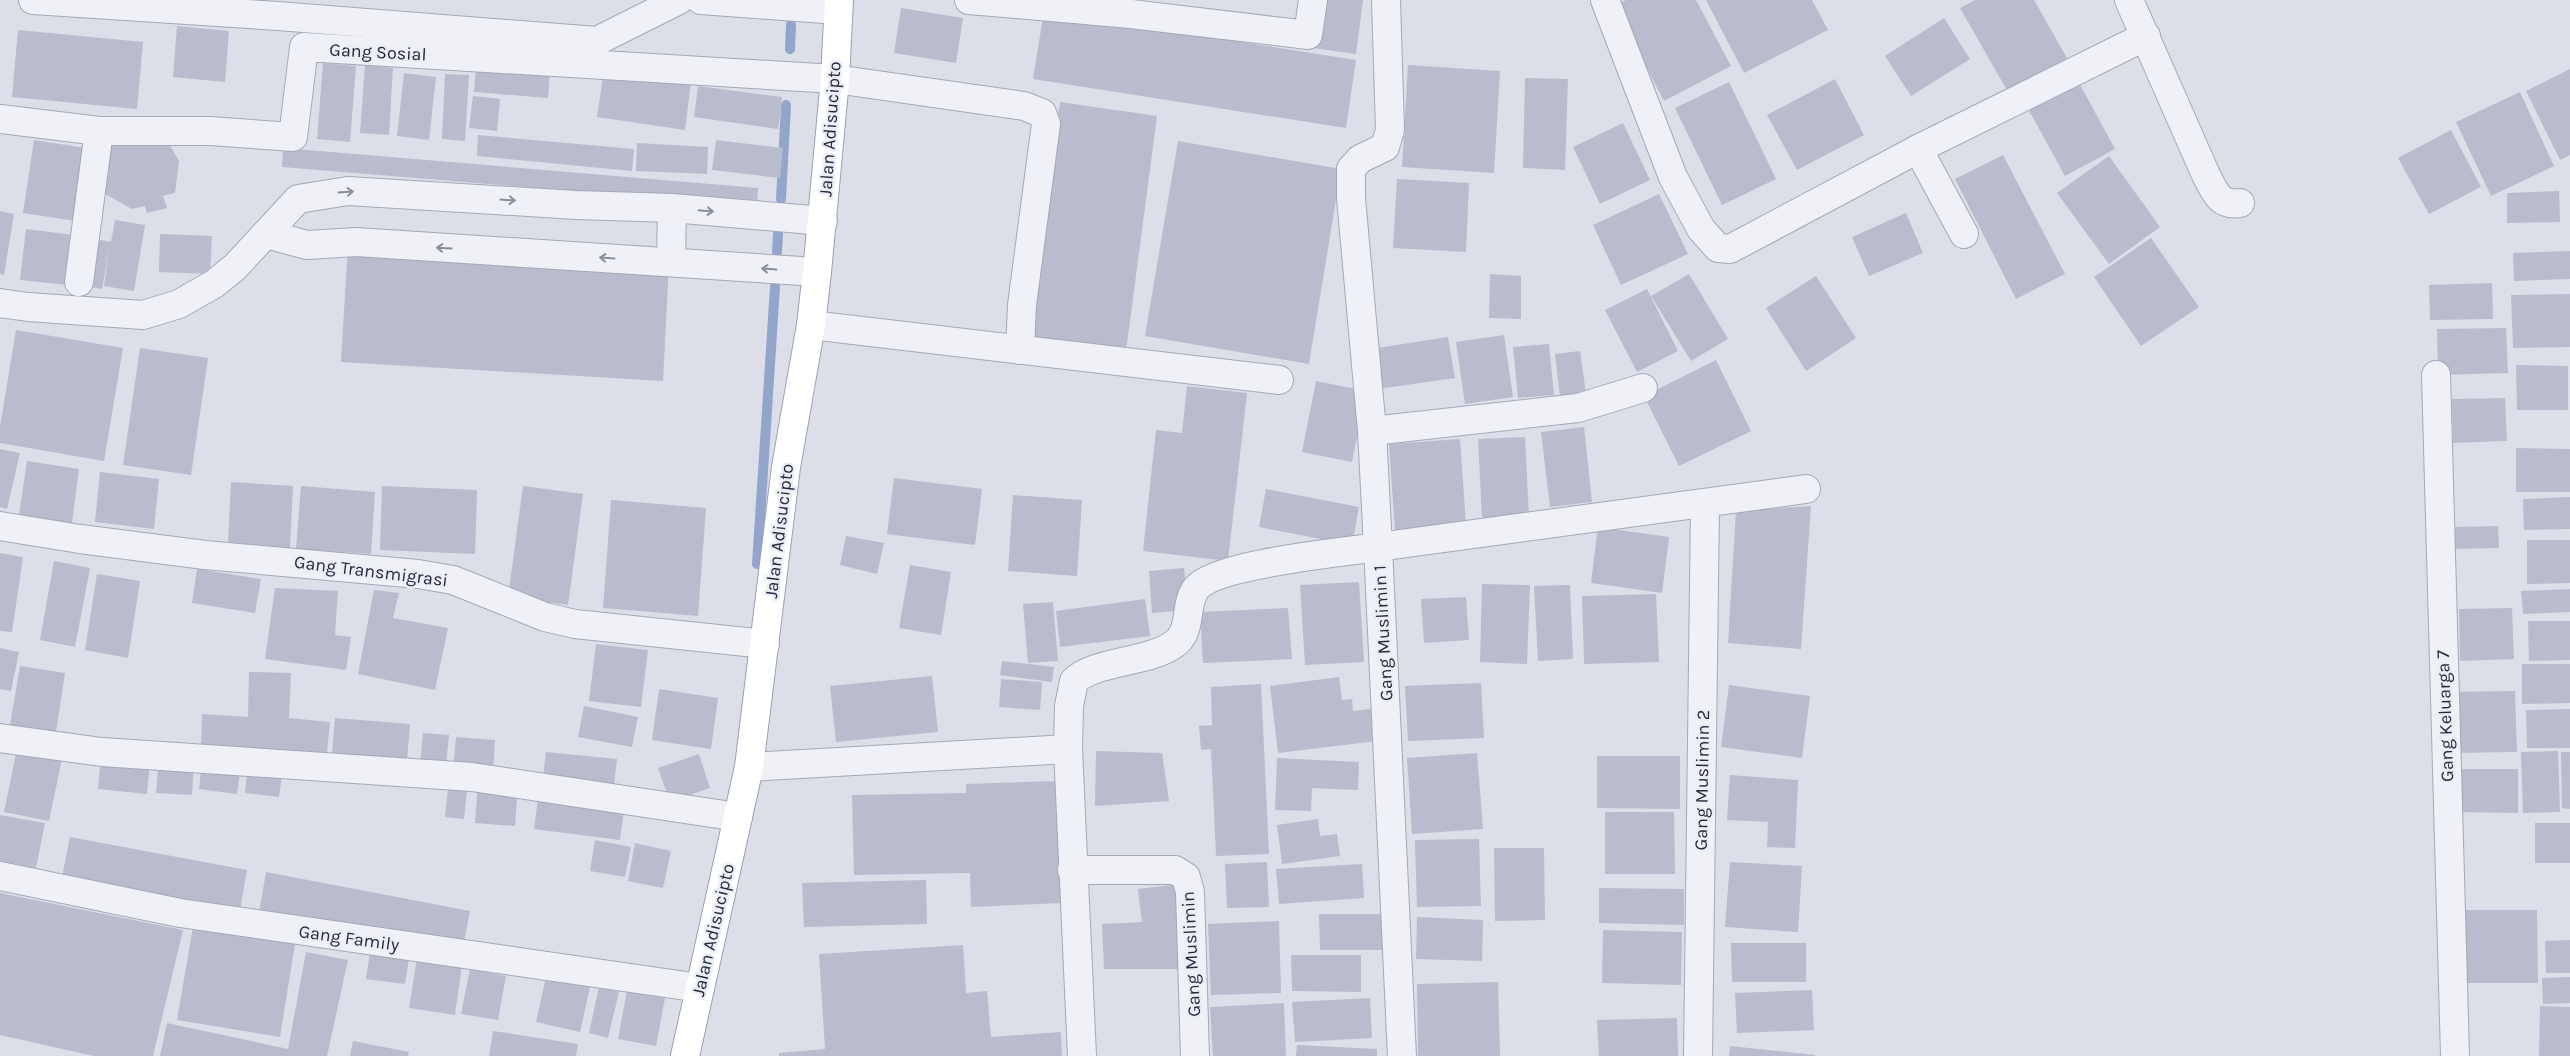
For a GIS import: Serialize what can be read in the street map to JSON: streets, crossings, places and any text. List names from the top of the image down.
{
  "streets": {
    "main road": ["Jalan Adisucipto"],
    "street": [
      "Gang Sosial",
      "Gang Transmigrasi",
      "Gang Muslimin 1",
      "Gang Keluarga 7",
      "Gang Muslimin 2",
      "Gang Family",
      "Gang Muslimin"
    ]
  },
  "crossings": [
    ["Gang Sosial", "Jalan Adisucipto"],
    ["Jalan Adisucipto", "Gang Transmigrasi"],
    ["Jalan Adisucipto", "Gang Family"]
  ]
}
